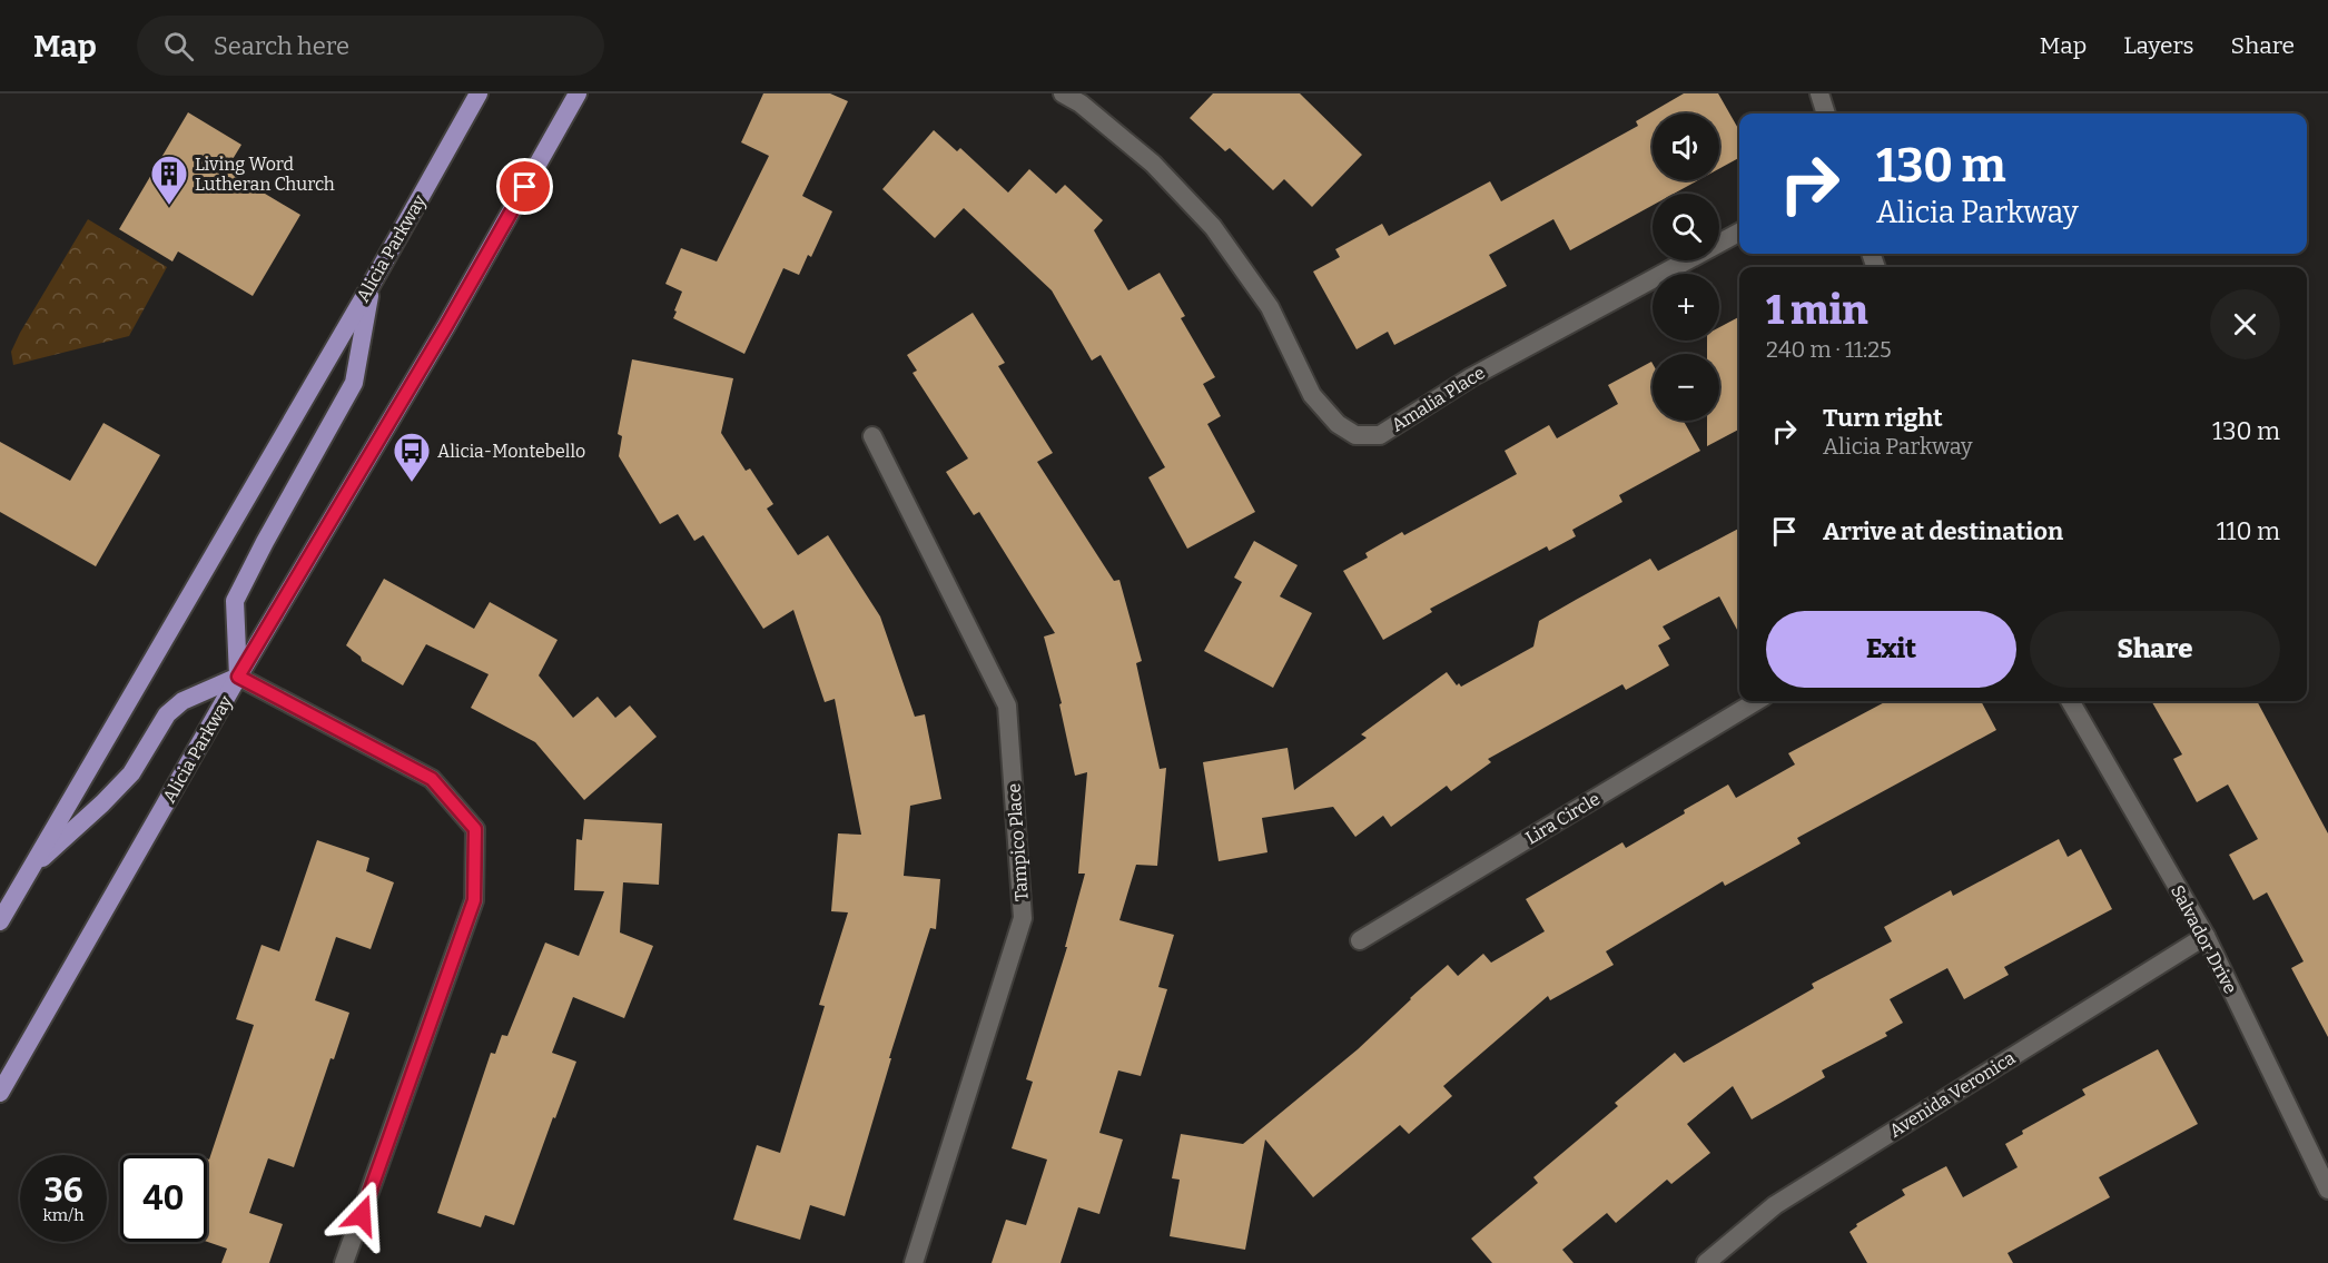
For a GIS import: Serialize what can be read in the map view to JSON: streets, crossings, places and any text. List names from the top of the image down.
{
  "streets": {
    "main road": ["Alicia Parkway"],
    "street": [
      "Amalia Place",
      "Lira Circle",
      "Tampico Place",
      "Salvador Drive",
      "Avenida Veronica"
    ]
  },
  "crossings": [
    ["Salvador Drive", "Avenida Veronica"]
  ],
  "places": {
    "building": ["Living Word Lutheran Church"],
    "bus stop": ["Alicia-Montebello"]
  },
  "page": {
    "header": "Map",
    "search": "Search here",
    "nav": ["Map", "Layers", "Share"],
    "map_buttons": ["+", "−"],
    "turn": ["130 m", "Alicia Parkway"],
    "heading": ["1 min", "240 m · 11:25"],
    "list": [
      {
        "name": "Turn right",
        "note": "Alicia Parkway",
        "value": "130 m"
      },
      {
        "name": "Arrive at destination",
        "value": "110 m"
      }
    ],
    "buttons": ["Exit", "Share"],
    "speed": "36 km/h",
    "limit": "40"
  }
}
